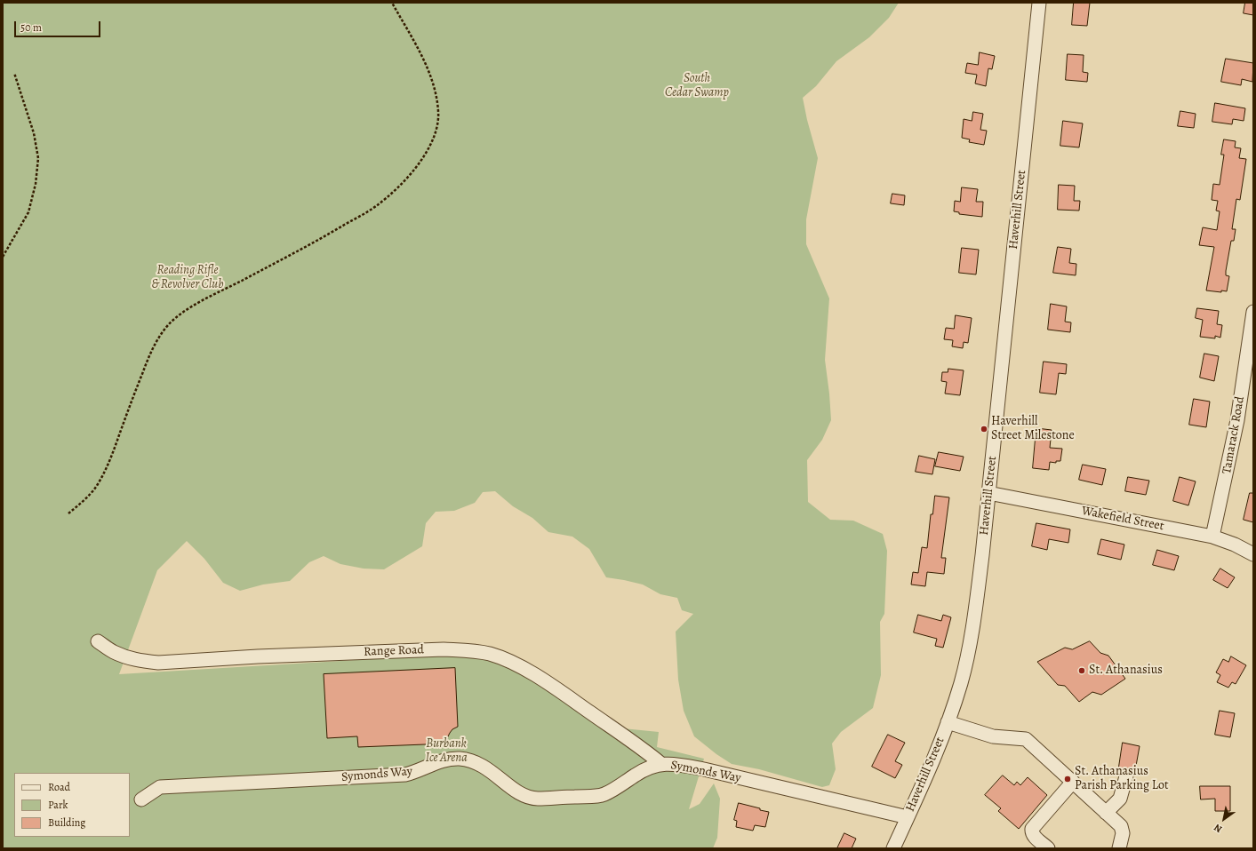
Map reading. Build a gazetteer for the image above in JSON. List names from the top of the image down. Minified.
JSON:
{"streets":{"street":["Haverhill Street","Tamarack Road","Wakefield Street","Range Road","Symonds Way"]},"crossings":[["Haverhill Street","Wakefield Street"],["Haverhill Street","Symonds Way"],["Tamarack Road","Wakefield Street"],["Range Road","Symonds Way"]],"parks":["South Cedar Swamp","Reading Rifle & Revolver Club","Burbank Ice Arena"],"places":["Haverhill Street Milestone","St. Athanasius","St. Athanasius Parish Parking Lot"],"legend":["Road","Park","Building"],"scale_bar":"50 m","north":"bottom left"}
